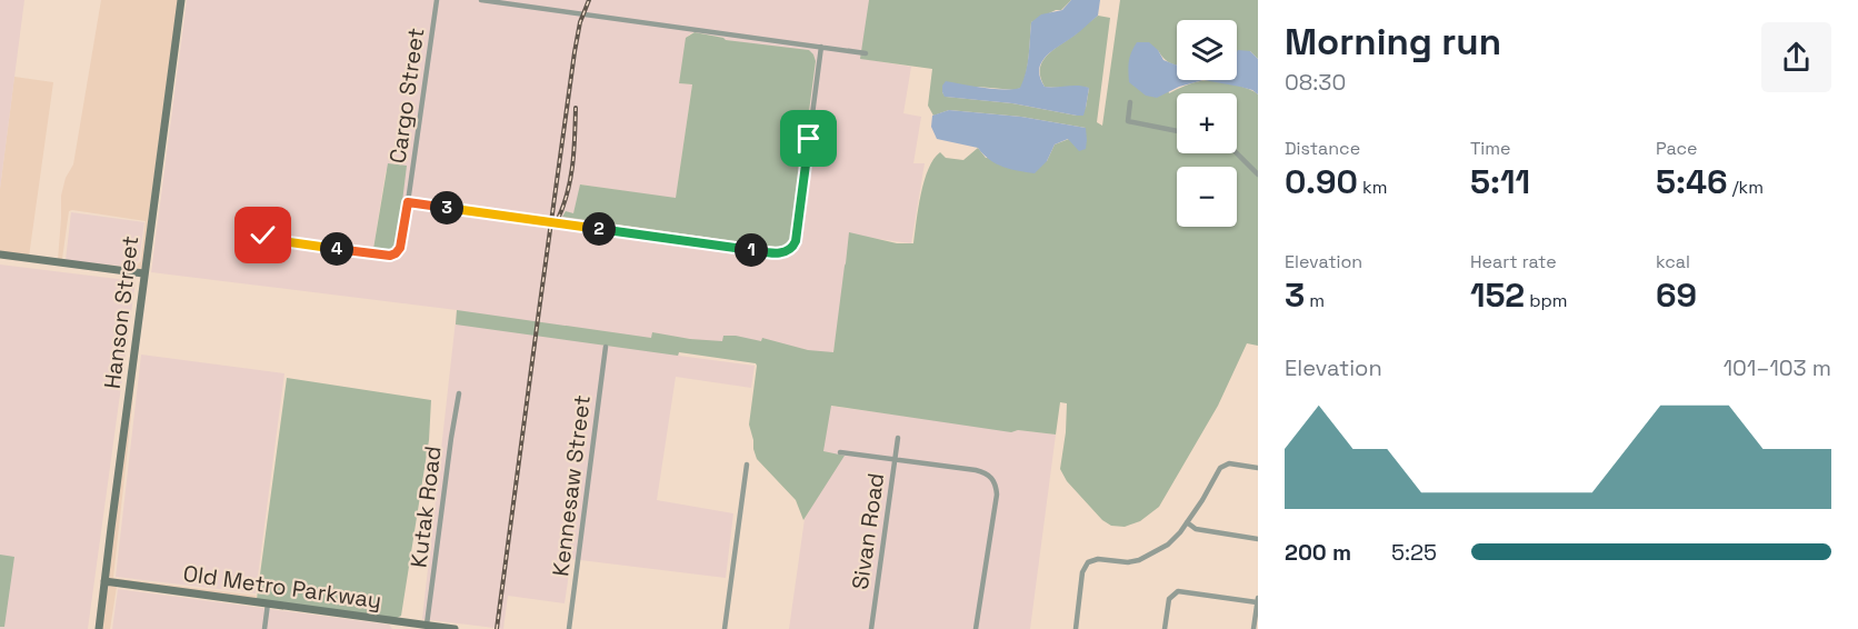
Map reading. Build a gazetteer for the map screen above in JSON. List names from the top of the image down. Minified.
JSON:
{"streets":{"street":["Cargo Street","Hanson Street","Kennesaw Street","Kutak Road","Sivan Road","Old Metro Parkway"]},"crossings":[["Hanson Street","Old Metro Parkway"],["Kutak Road","Old Metro Parkway"]],"page":{"heading":["Morning run","08:30"],"map_buttons":["+","−"],"stats":[["Distance","0.90 km"],["Time","5:11"],["Pace","5:46 /km"],["Elevation","3 m"],["Heart rate","152 bpm"],["kcal","69"]],"pins":["3","2","4","1"],"chart":["Elevation","101–103 m"],"list":[{"name":"200 m","note":"5:25"}]}}
